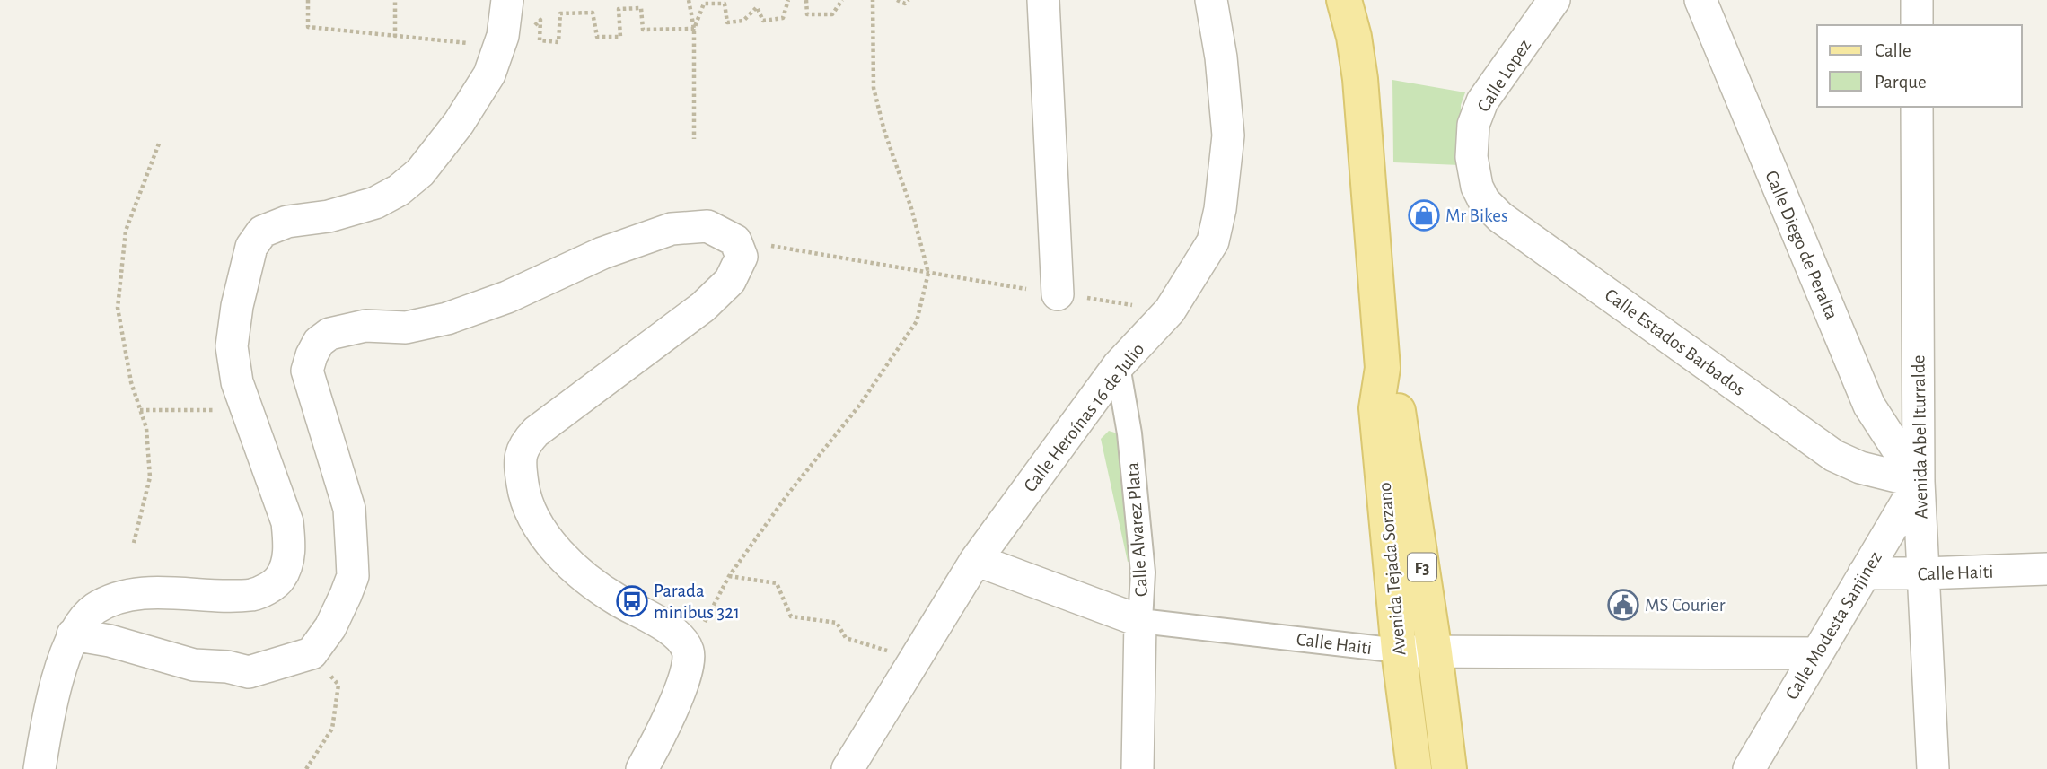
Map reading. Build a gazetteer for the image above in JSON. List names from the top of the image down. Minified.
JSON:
{"streets":{"main road":["F3","Avenida Tejada Sorzano"],"street":["Calle Lopez","Calle Diego de Peralta","Calle Estados Barbados","Calle Heroínas 16 de Julio","Avenida Abel Iturralde","Calle Alvarez Plata","Calle Haiti","Calle Modesta Sanjinez"]},"crossings":[["Calle Lopez","Calle Estados Barbados"],["Calle Diego de Peralta","Calle Estados Barbados"],["Calle Diego de Peralta","Avenida Abel Iturralde"],["Calle Diego de Peralta","Calle Modesta Sanjinez"],["Calle Estados Barbados","Avenida Abel Iturralde"],["Calle Estados Barbados","Calle Modesta Sanjinez"],["Calle Heroínas 16 de Julio","Calle Alvarez Plata"],["Calle Heroínas 16 de Julio","Calle Haiti"],["Avenida Abel Iturralde","Calle Haiti"],["Avenida Abel Iturralde","Calle Modesta Sanjinez"],["Calle Alvarez Plata","Calle Haiti"],["Avenida Tejada Sorzano","Calle Haiti"],["Calle Haiti","Calle Modesta Sanjinez"]],"places":{"shop":["Mr Bikes"],"bus stop":["Parada minibus 321"],"public building":["MS Courier"]},"legend":["Calle","Parque"]}
